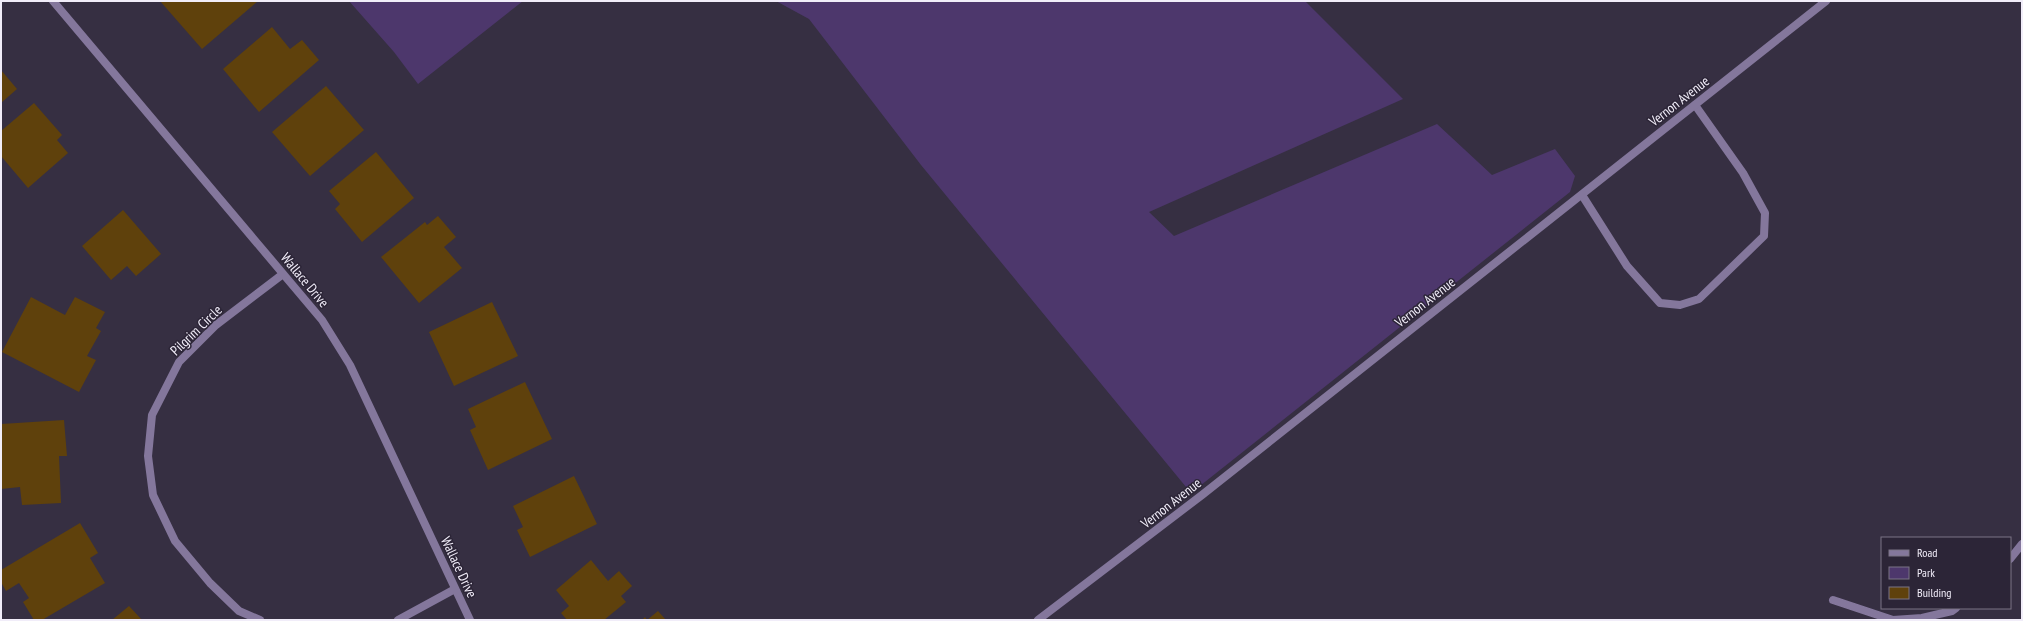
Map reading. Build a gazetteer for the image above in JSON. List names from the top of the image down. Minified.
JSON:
{"streets":{"street":["Vernon Avenue","Wallace Drive","Pilgrim Circle"]},"crossings":[["Wallace Drive","Pilgrim Circle"]],"legend":["Road","Park","Building"]}
